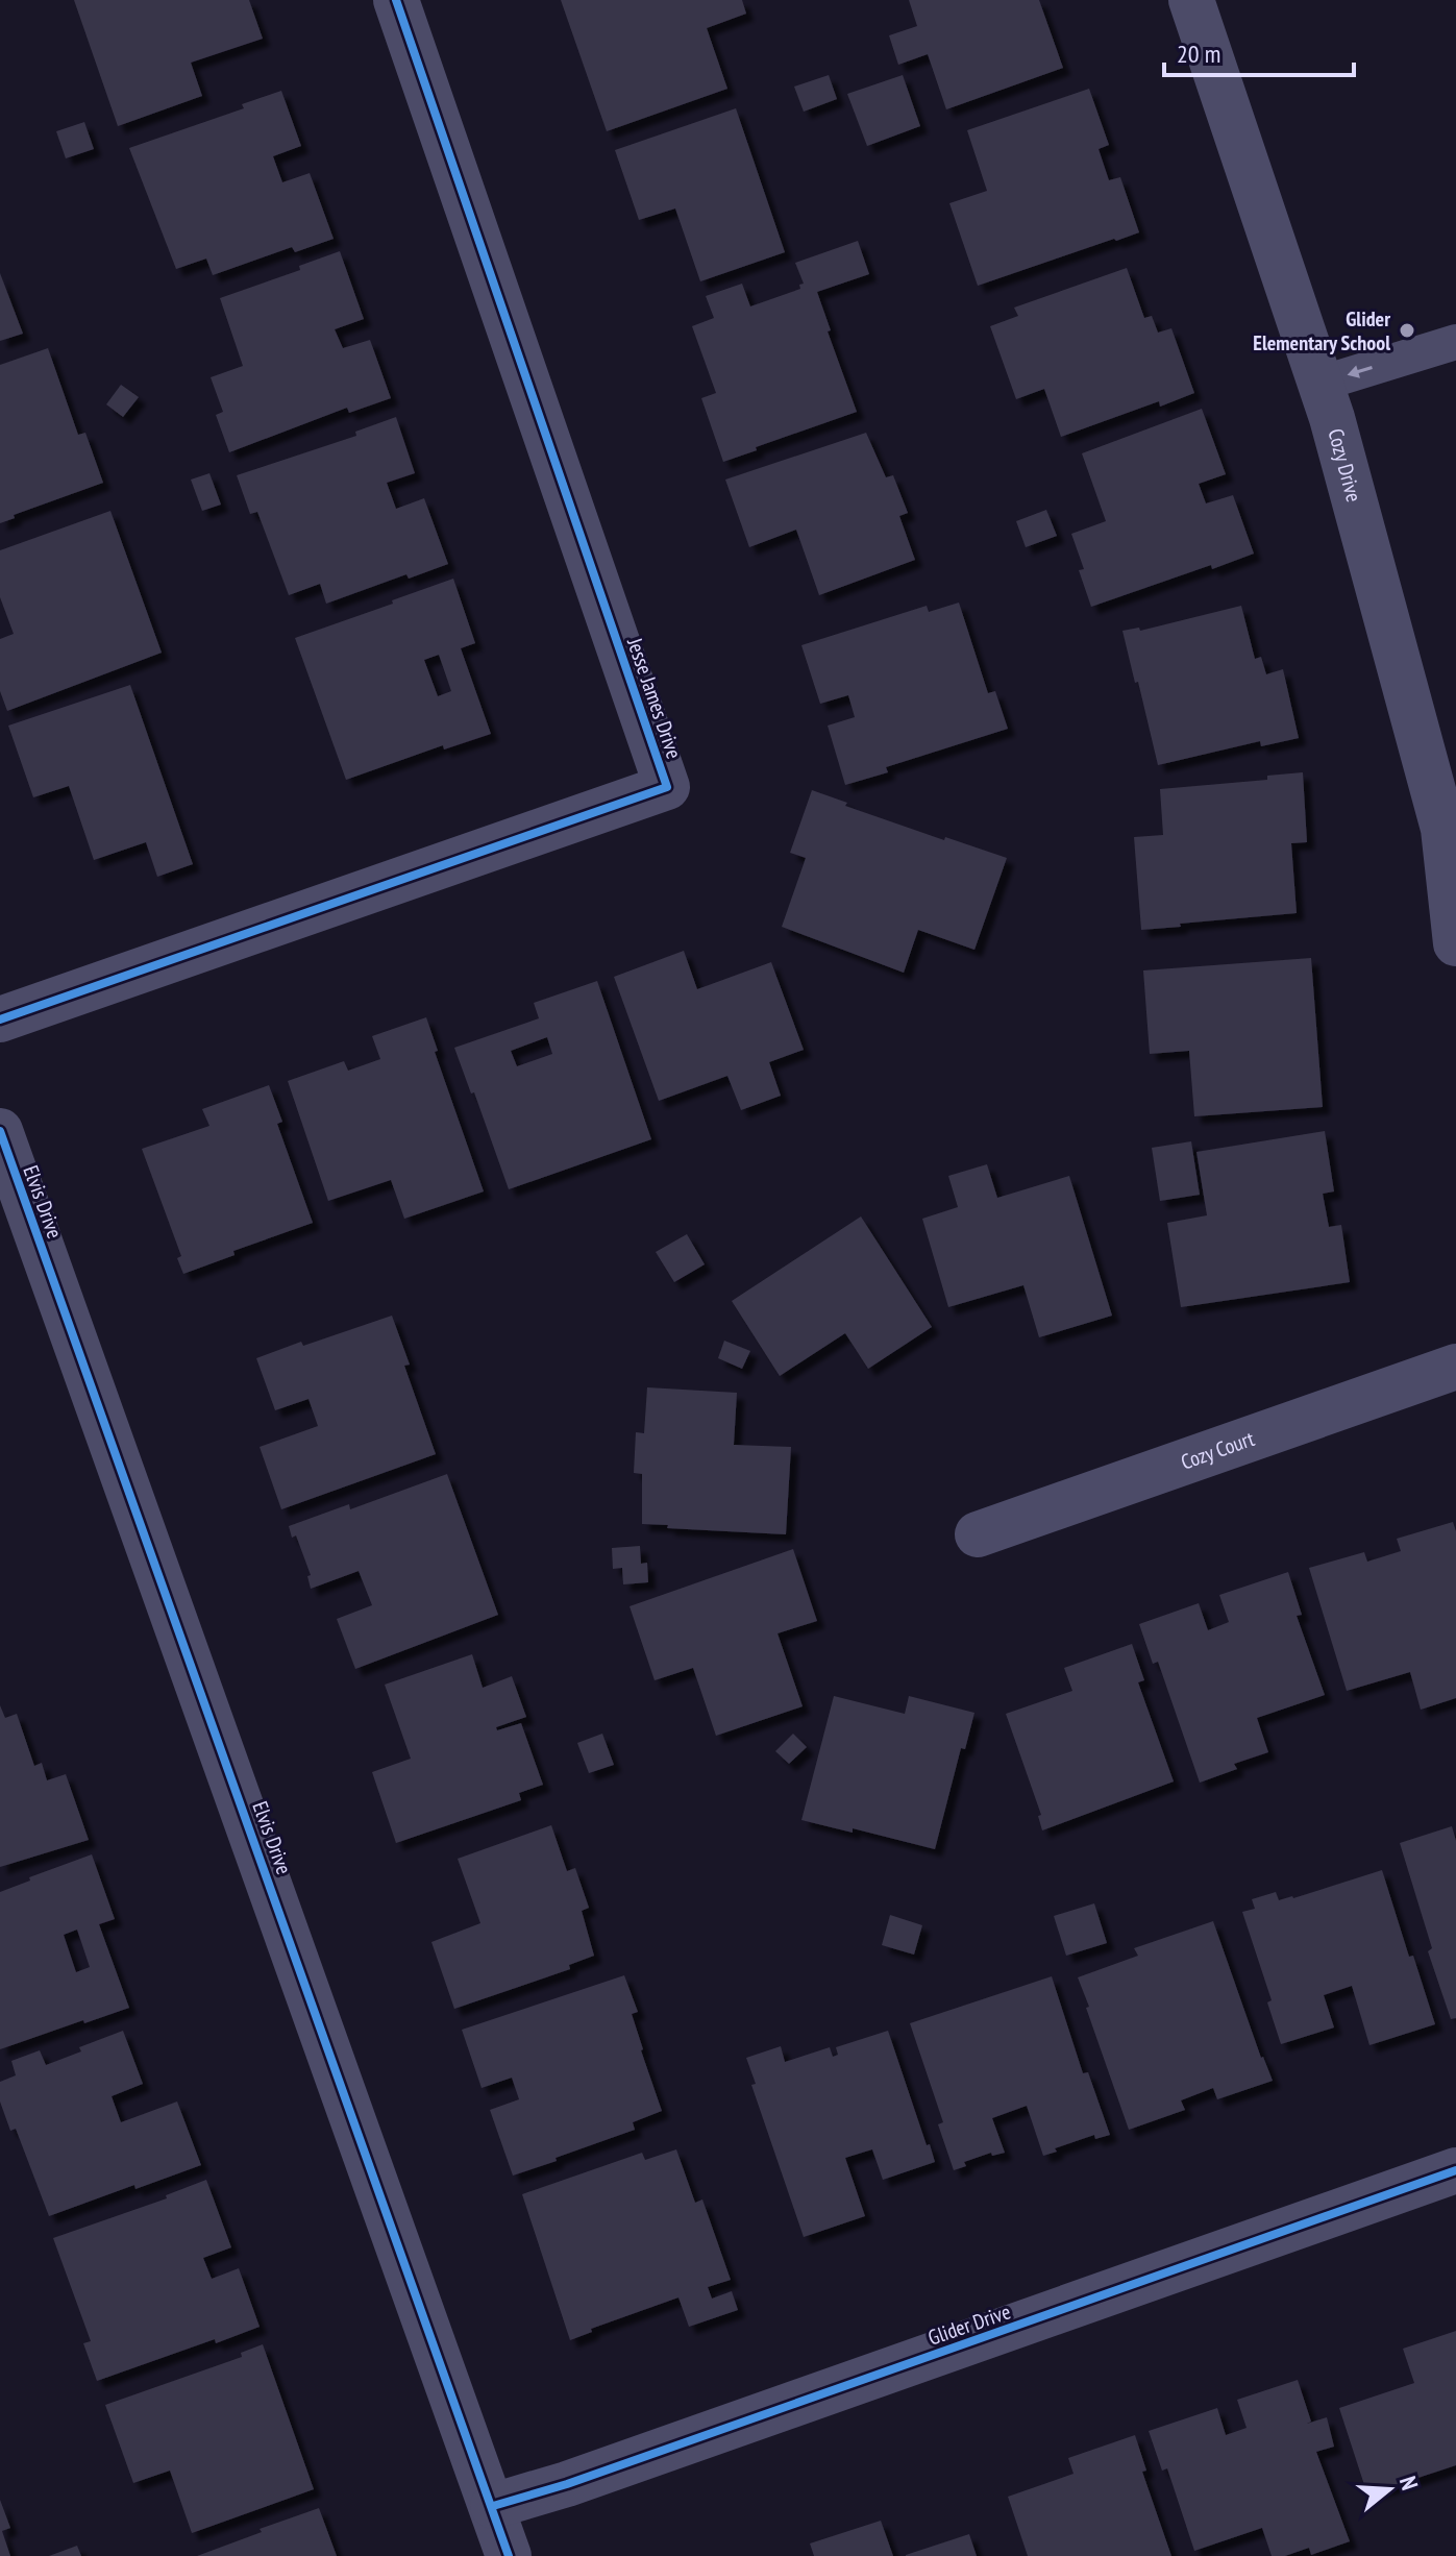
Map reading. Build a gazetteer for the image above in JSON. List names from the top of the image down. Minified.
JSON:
{"streets":{"street":["Cozy Drive","Jesse James Drive","Elvis Drive","Cozy Court","Glider Drive"]},"crossings":[["Elvis Drive","Glider Drive"]],"places":["Glider Elementary School"],"scale_bar":"20 m","north":"right"}
